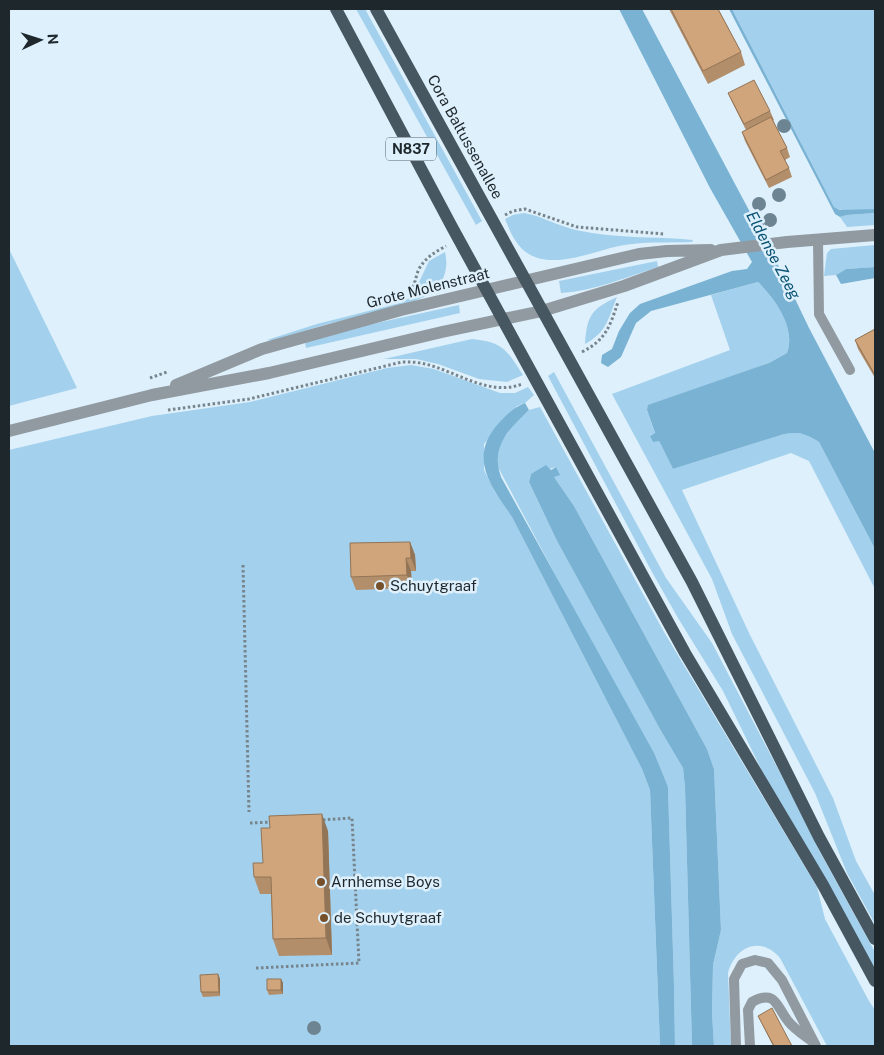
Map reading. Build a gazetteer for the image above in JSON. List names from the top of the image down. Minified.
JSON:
{"streets":{"main road":["Cora Baltussenallee","N837"],"street":["Grote Molenstraat"]},"crossings":[["Cora Baltussenallee","N837"],["Cora Baltussenallee","Grote Molenstraat"],["N837","Grote Molenstraat"]],"water":["Eldense Zeeg"],"places":["Schuytgraaf","Arnhemse Boys","de Schuytgraaf"],"north":"right"}
